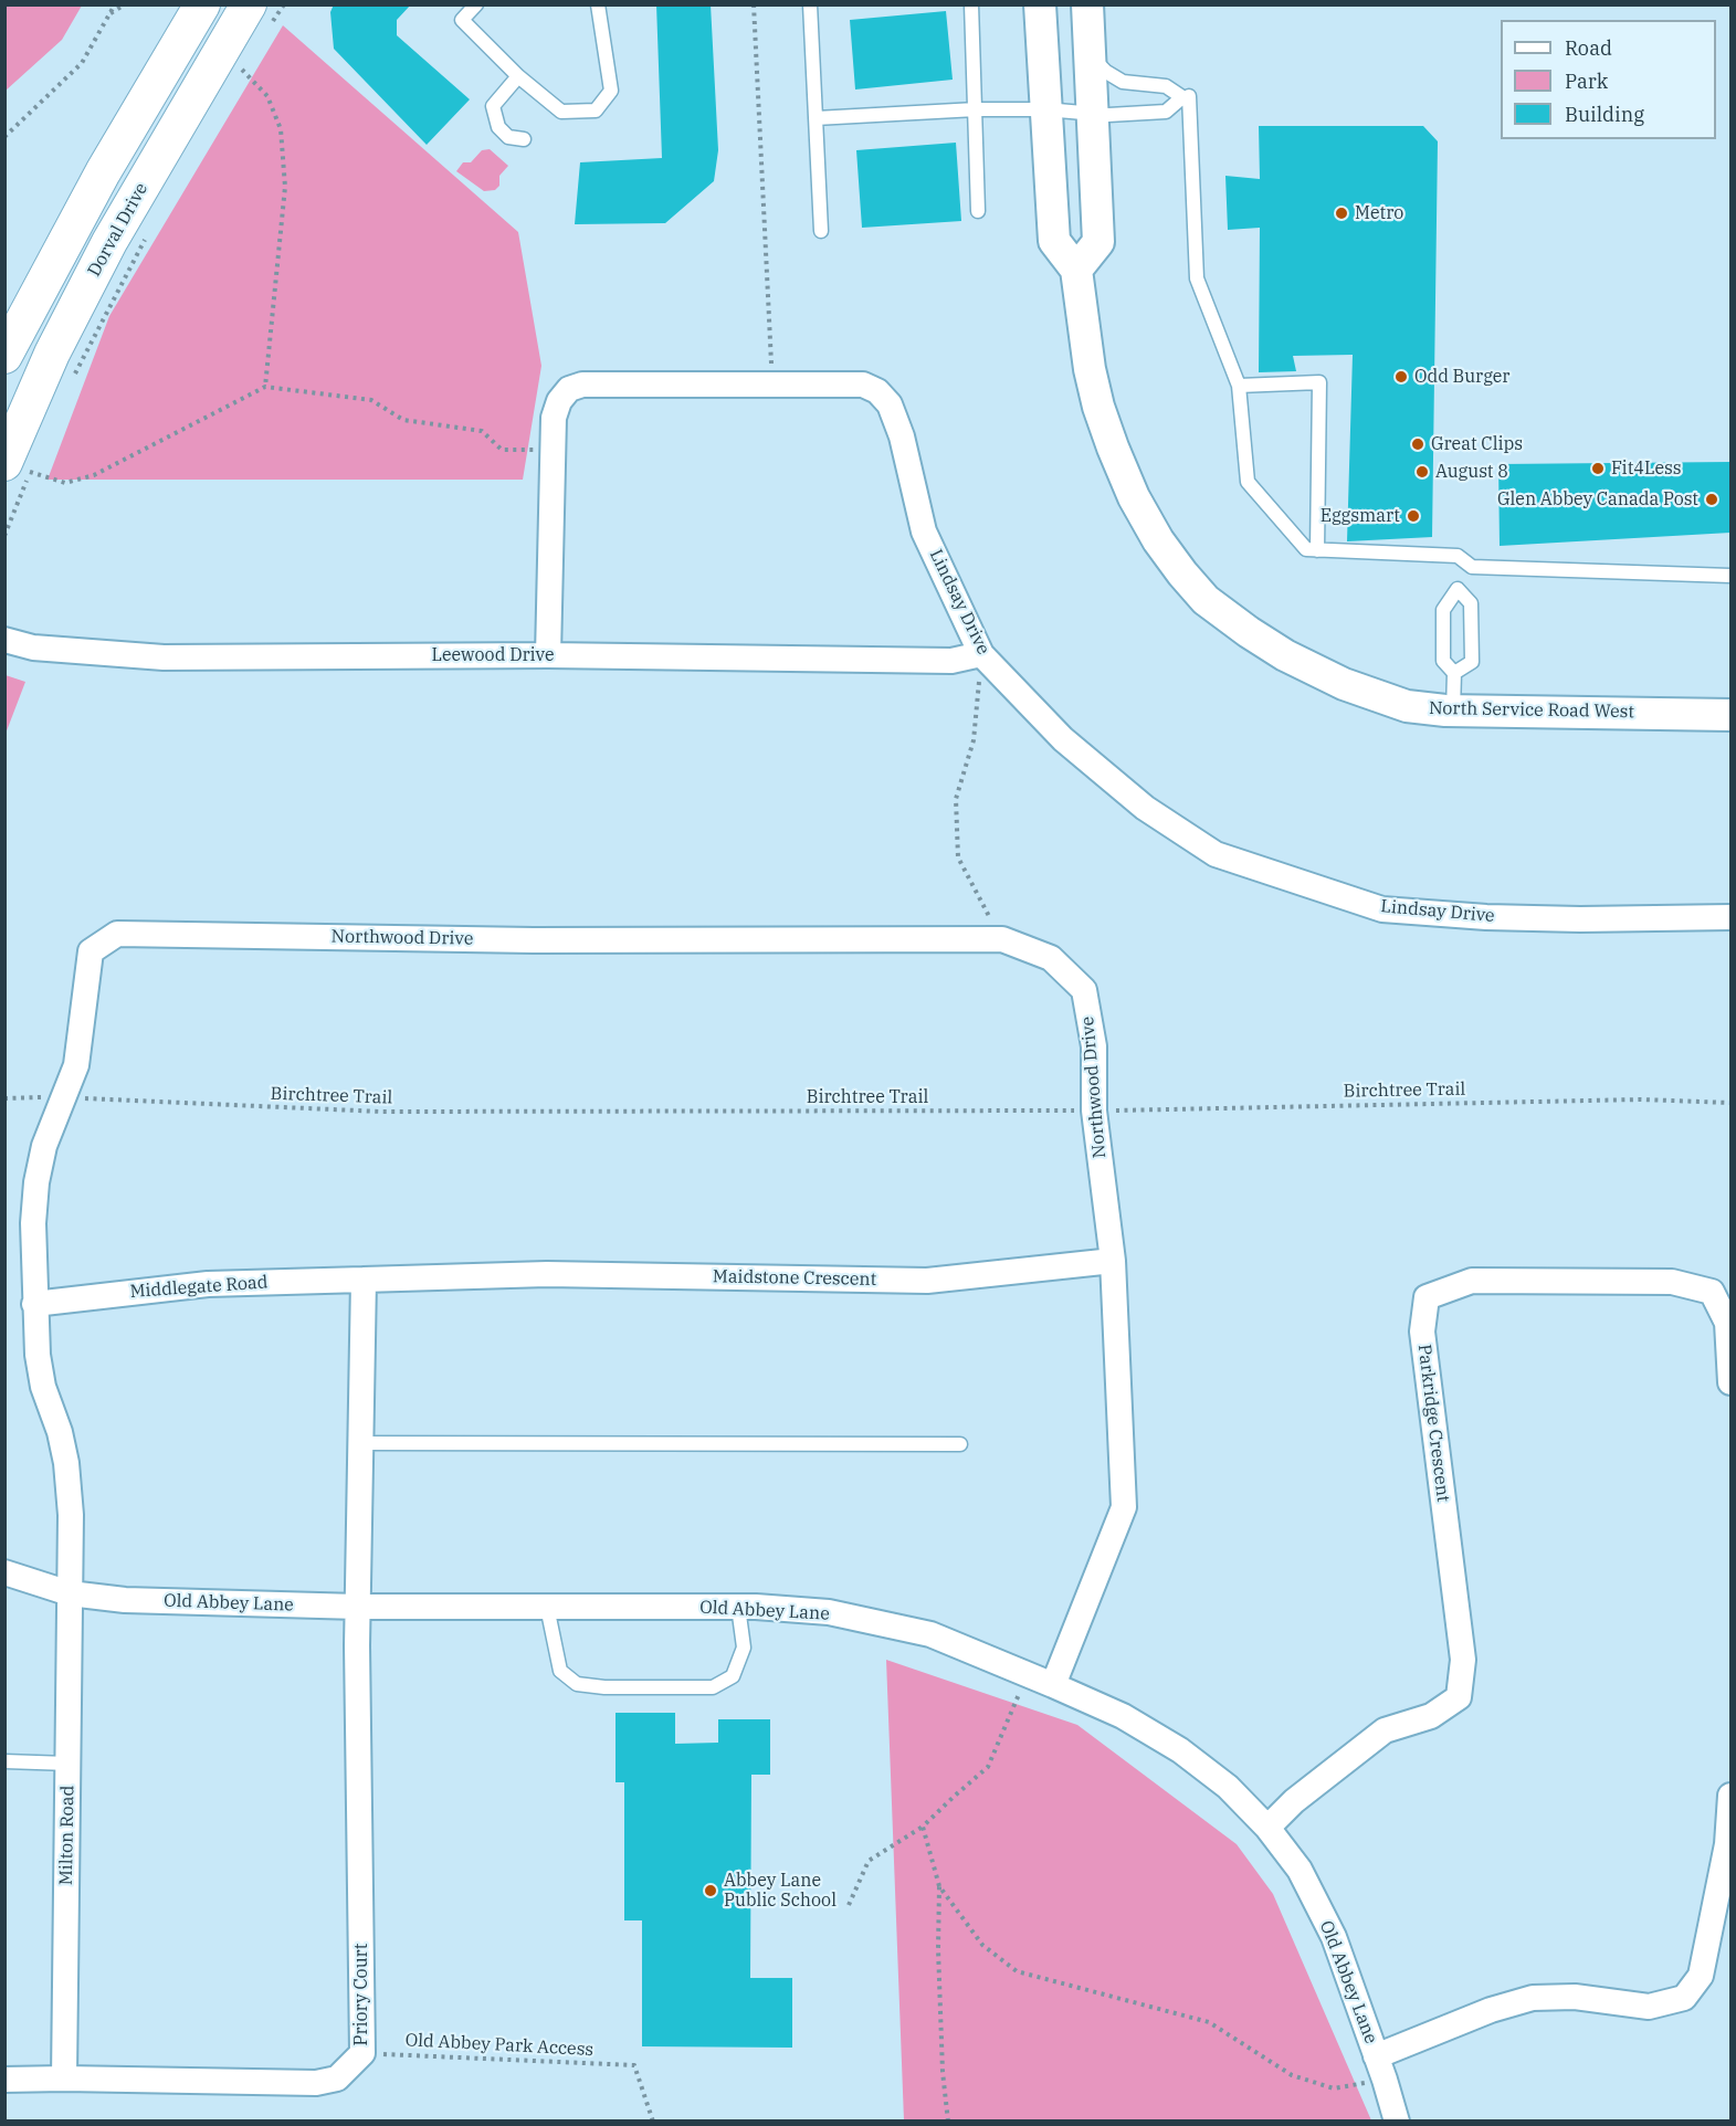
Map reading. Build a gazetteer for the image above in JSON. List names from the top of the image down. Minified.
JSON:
{"streets":{"main road":["Dorval Drive"],"street":["Lindsay Drive","Leewood Drive","North Service Road West","Northwood Drive","Maidstone Crescent","Middlegate Road","Parkridge Crescent","Old Abbey Lane","Milton Road","Priory Court"],"path":["Birchtree Trail","Old Abbey Park Access"]},"crossings":[["Lindsay Drive","Leewood Drive"],["Northwood Drive","Birchtree Trail"],["Northwood Drive","Maidstone Crescent"],["Northwood Drive","Middlegate Road"],["Northwood Drive","Old Abbey Lane"],["Northwood Drive","Milton Road"],["Maidstone Crescent","Middlegate Road"],["Parkridge Crescent","Old Abbey Lane"],["Old Abbey Lane","Milton Road"],["Old Abbey Lane","Priory Court"],["Milton Road","Priory Court"],["Priory Court","Old Abbey Park Access"]],"places":["Metro","Odd Burger","Great Clips","Fit4Less","August 8","Glen Abbey Canada Post","Eggsmart","Abbey Lane Public School"],"legend":["Road","Park","Building"]}
